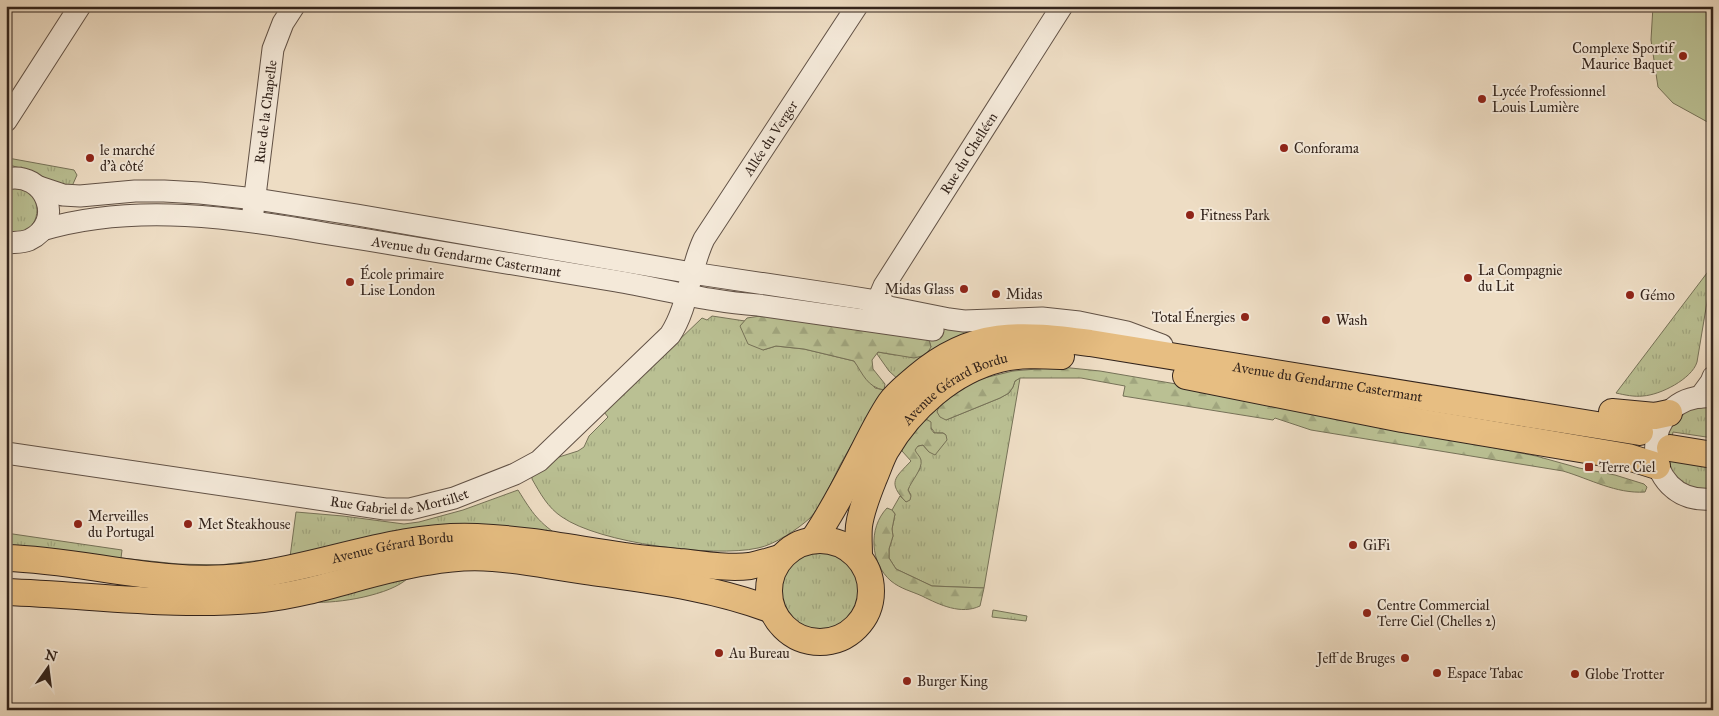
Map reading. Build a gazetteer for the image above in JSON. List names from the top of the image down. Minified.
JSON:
{"streets":{"main road":["Avenue du Gendarme Castermant","Avenue Gérard Bordu"],"street":["Rue de la Chapelle","Allée du Verger","Rue du Chelléen","Rue Gabriel de Mortillet"]},"crossings":[["Rue de la Chapelle","Avenue du Gendarme Castermant"],["Allée du Verger","Avenue du Gendarme Castermant"],["Allée du Verger","Rue Gabriel de Mortillet"],["Rue du Chelléen","Avenue du Gendarme Castermant"],["Avenue du Gendarme Castermant","Avenue Gérard Bordu"],["Avenue du Gendarme Castermant","Rue Gabriel de Mortillet"]],"places":{"other":["Complexe Sportif Maurice Baquet","Lycée Professionnel Louis Lumière","Conforama","le marché d'à côté","Fitness Park","La Compagnie du Lit","École primaire Lise London","Midas Glass","Midas","Gémo","Total Énergies","Wash","Merveilles du Portugal","Met Steakhouse","GiFi","Centre Commercial Terre Ciel (Chelles 2)","Au Bureau","Jeff de Bruges","Espace Tabac","Globe Trotter","Burger King"],"transit":["Terre Ciel"]},"north":"top"}
